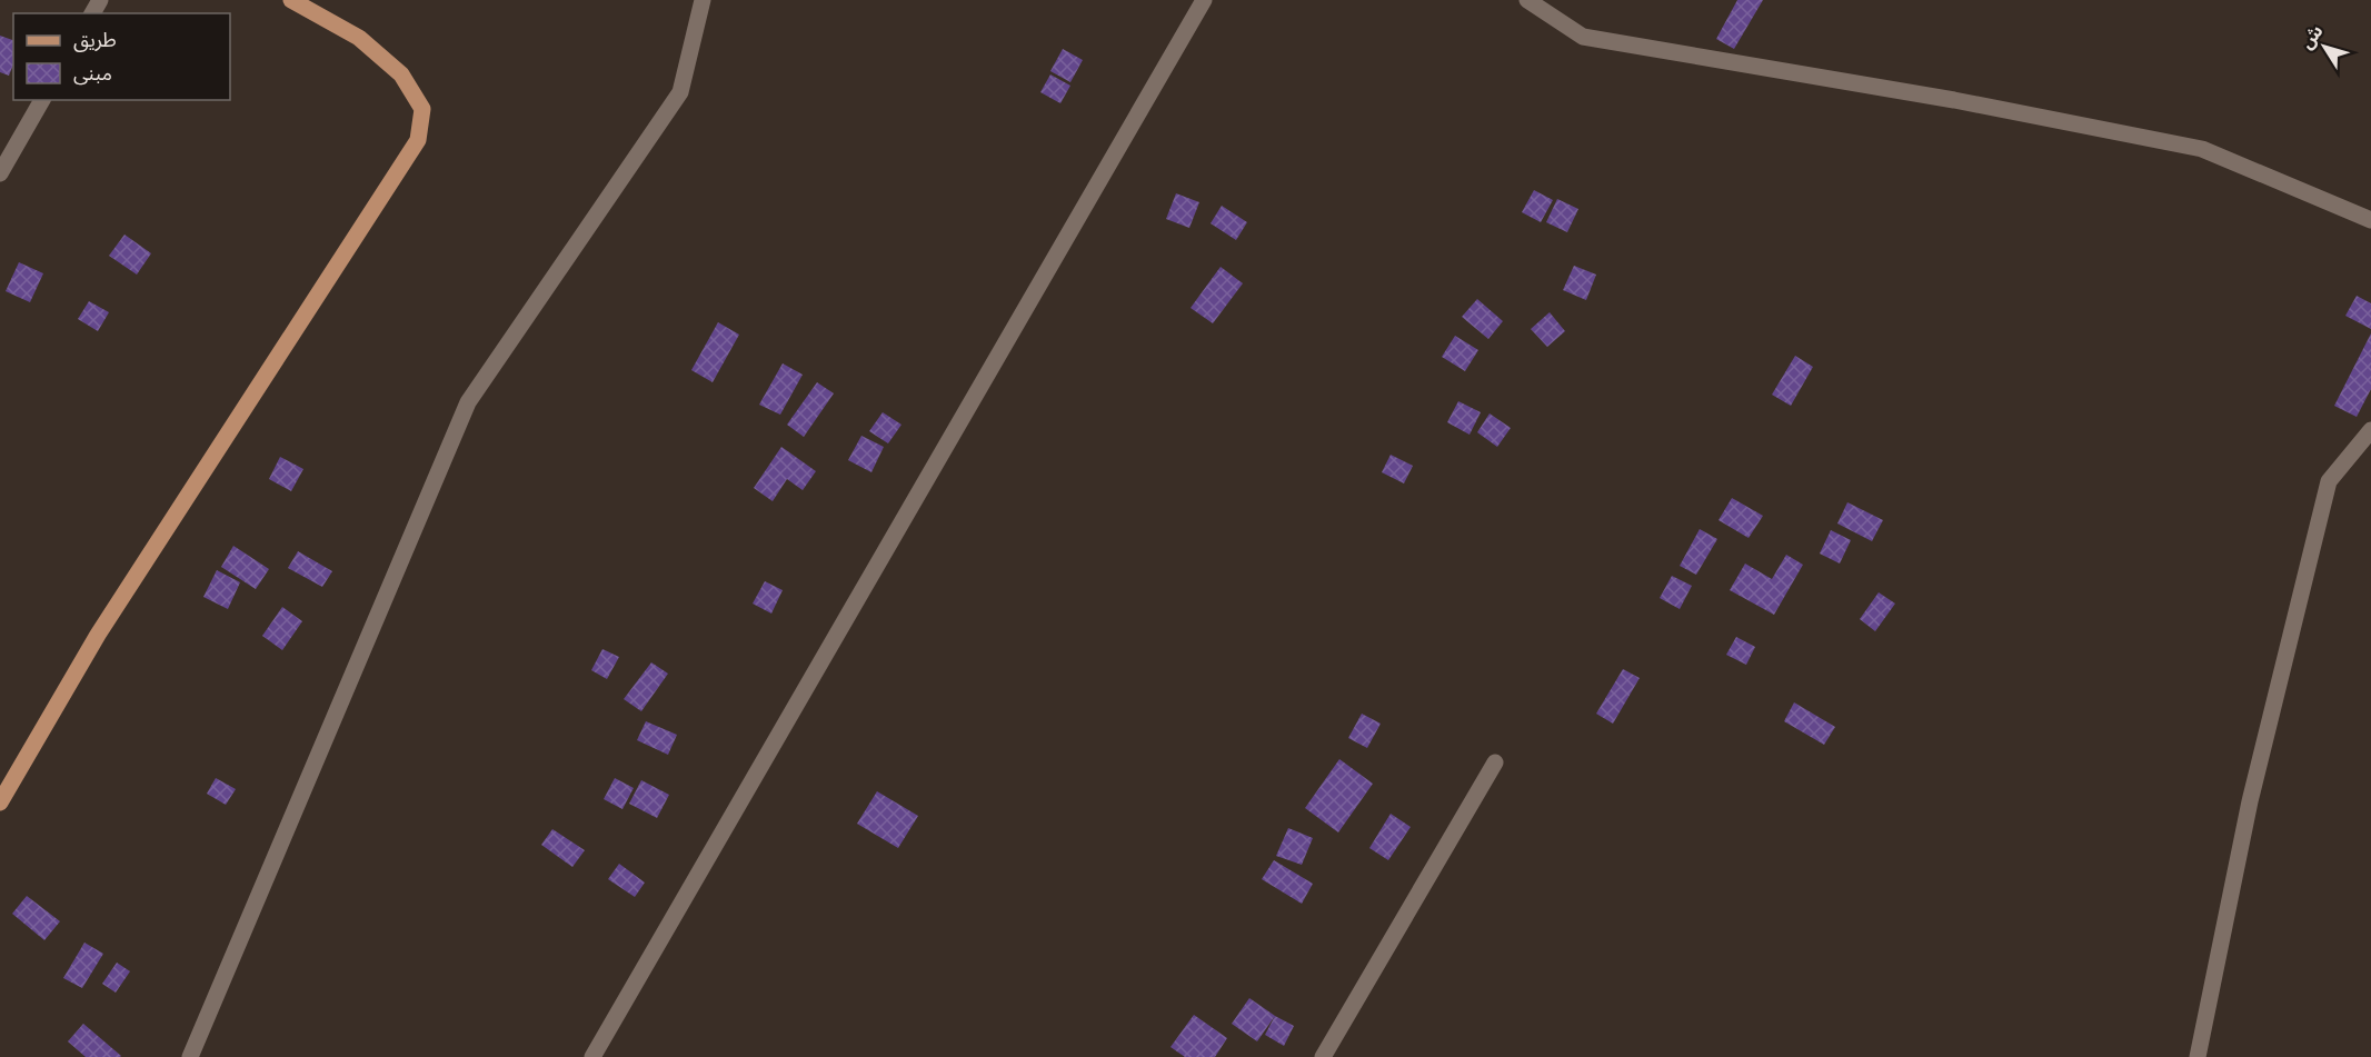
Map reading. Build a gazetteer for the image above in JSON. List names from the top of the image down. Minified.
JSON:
{"legend":["طريق","مبنى"],"north":"top left"}
